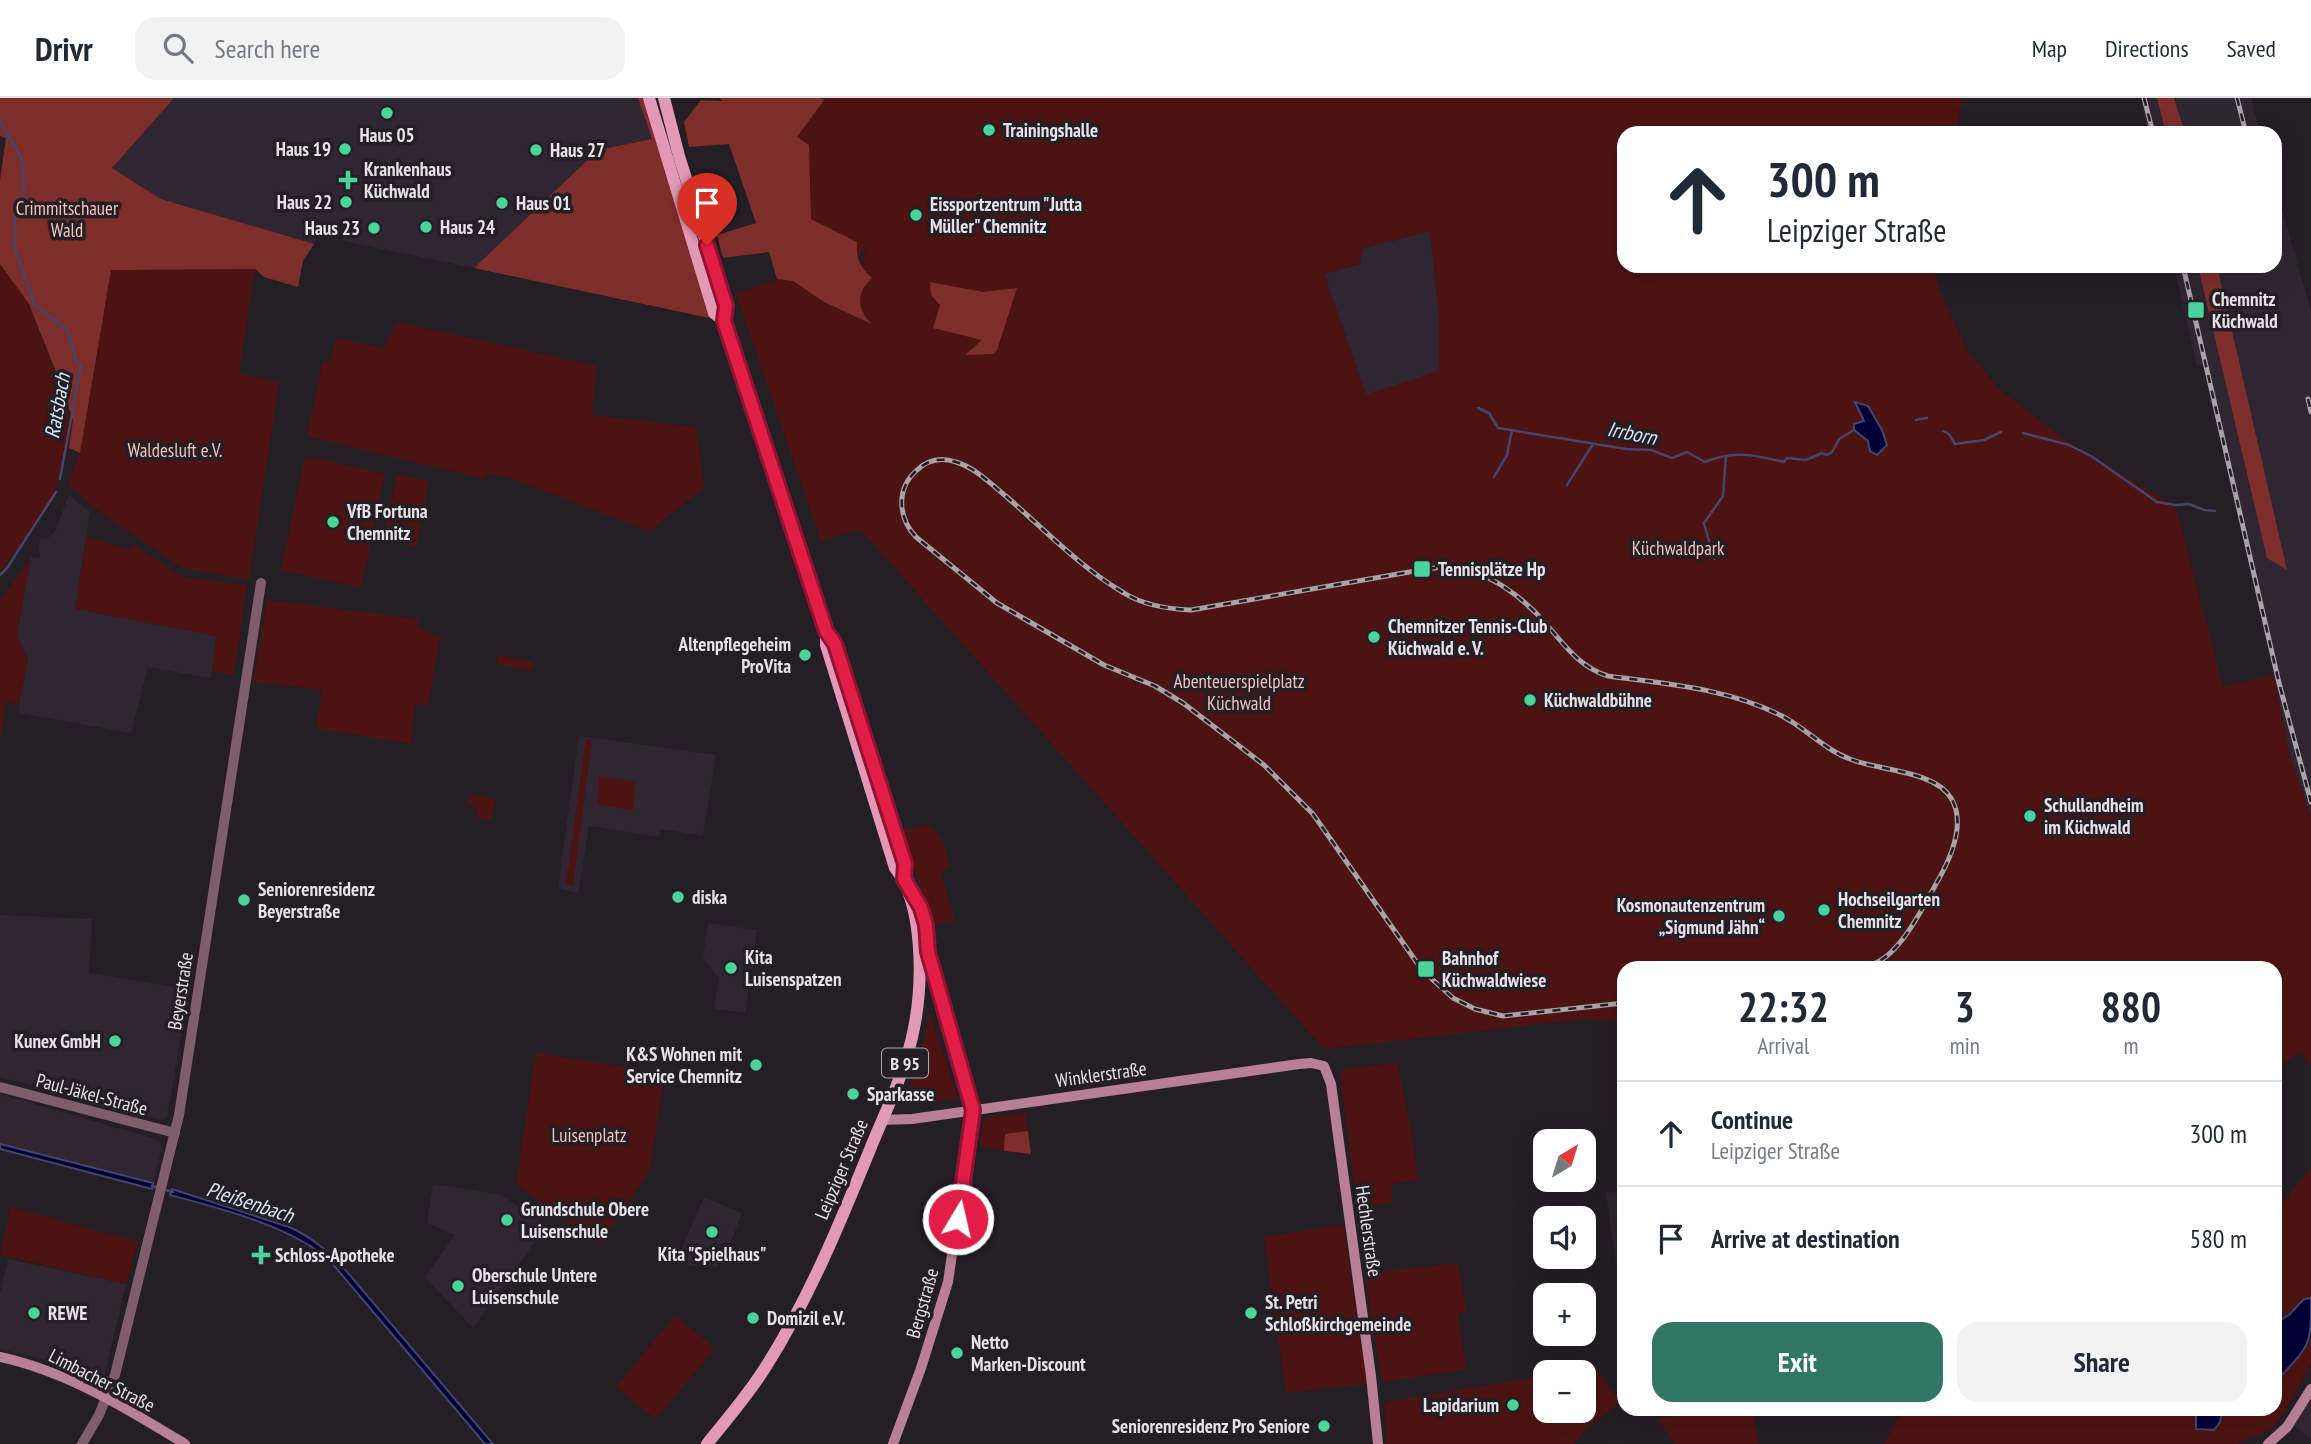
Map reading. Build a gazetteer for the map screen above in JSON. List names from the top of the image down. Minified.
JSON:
{"streets":{"main road":["B 95","Winklerstraße","Leipziger Straße","Hechlerstraße","Bergstraße","Limbacher Straße"],"street":["Beyerstraße","Paul-Jäkel-Straße"]},"crossings":[["Beyerstraße","Paul-Jäkel-Straße"],["Beyerstraße","Limbacher Straße"],["Winklerstraße","Leipziger Straße"],["Winklerstraße","Hechlerstraße"],["Winklerstraße","Bergstraße"],["Leipziger Straße","Bergstraße"]],"water":["Ratsbach","Irrborn","Pleißenbach"],"parks":["Crimmitschauer Wald","Waldesluft e.V.","Küchwaldpark","Abenteuerspielplatz Küchwald","Luisenplatz"],"places":{"other":["Haus 05","Trainingshalle","Haus 19","Haus 27","Haus 22","Haus 01","Eissportzentrum \"Jutta Müller\" Chemnitz","Haus 24","Haus 23","VfB Fortuna Chemnitz","Chemnitzer Tennis-Club Küchwald e. V.","Altenpflegeheim ProVita","Küchwaldbühne","Schullandheim im Küchwald","diska","Seniorenresidenz Beyerstraße","Hochseilgarten Chemnitz","Kosmonautenzentrum „Sigmund Jähn“","Kita Luisenspatzen","Kunex GmbH","K&S Wohnen mit Service Chemnitz","Sparkasse","Grundschule Obere Luisenschule","Kita \"Spielhaus\"","Oberschule Untere Luisenschule","REWE","St. Petri Schloßkirchgemeinde","Domizil e.V.","Netto Marken-Discount","Lapidarium","Seniorenresidenz Pro Seniore"],"health":["Krankenhaus Küchwald","Schloss-Apotheke"],"transit":["Chemnitz Küchwald","Tennisplätze Hp","Bahnhof Küchwaldwiese"]},"north":"top right","page":{"header":"Drivr","search":"Search here","nav":["Map","Directions","Saved"],"turn":["300 m","Leipziger Straße"],"eta":["22:32","Arrival","3","min","880","m"],"list":[{"name":"Continue","note":"Leipziger Straße","value":"300 m"},{"name":"Arrive at destination","value":"580 m"}],"map_buttons":["+","−"],"buttons":["Exit","Share"]}}
